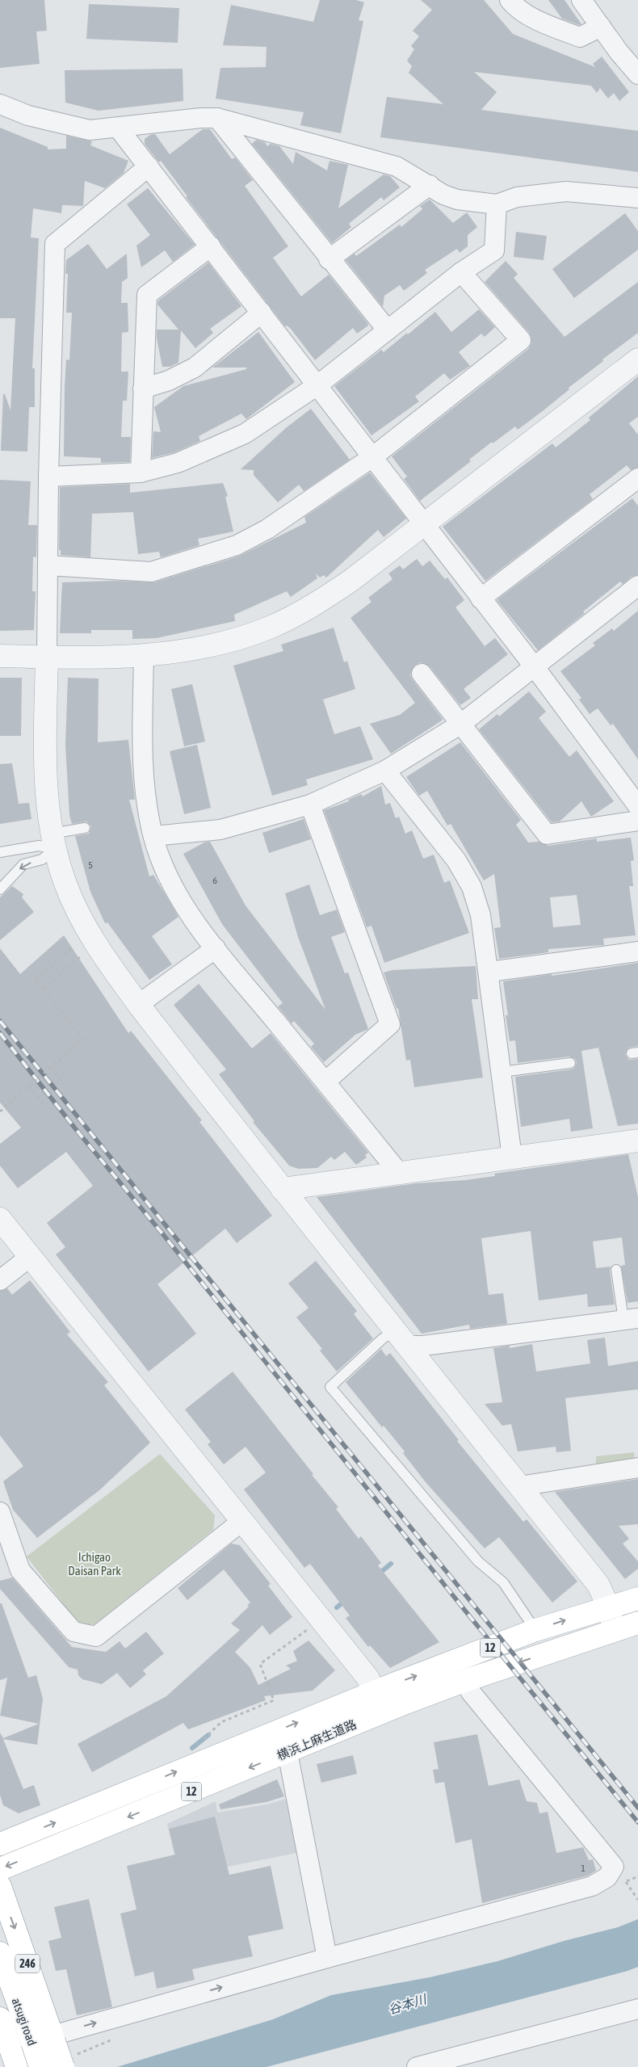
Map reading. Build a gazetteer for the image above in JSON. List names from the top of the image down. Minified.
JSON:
{"streets":{"main road":["12","横浜上麻生道路","246","atsugi road"]},"water":["谷本川"],"parks":["Ichigao Daisan Park"],"house_numbers":["5","6","1"]}
